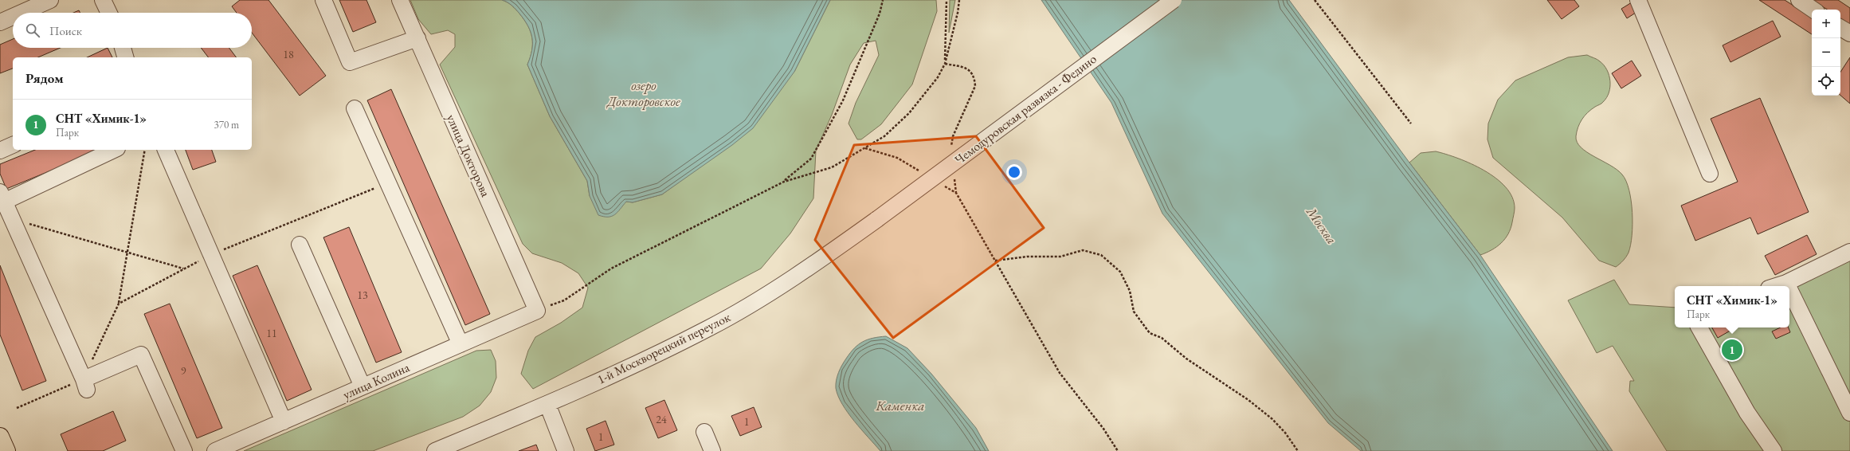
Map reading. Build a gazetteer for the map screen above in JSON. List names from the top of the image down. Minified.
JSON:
{"streets":{"street":["Чемодуровская развязка - Федино","улица Докторова","1-й Москворецкий переулок","улица Колина"]},"crossings":[["Чемодуровская развязка - Федино","1-й Москворецкий переулок"],["улица Докторова","улица Колина"]],"water":["озеро Докторовское","Москва","Каменка"],"house_numbers":["18","13","11","9","24","1","1"],"page":{"map_buttons":["+","−"],"search":"Поиск","heading":"Рядом","list":[{"mark":"1","name":"СНТ «Химик-1»","note":"Парк","value":"370 m"}],"popup":["СНТ «Химик-1»","Парк"],"pins":"1"}}
